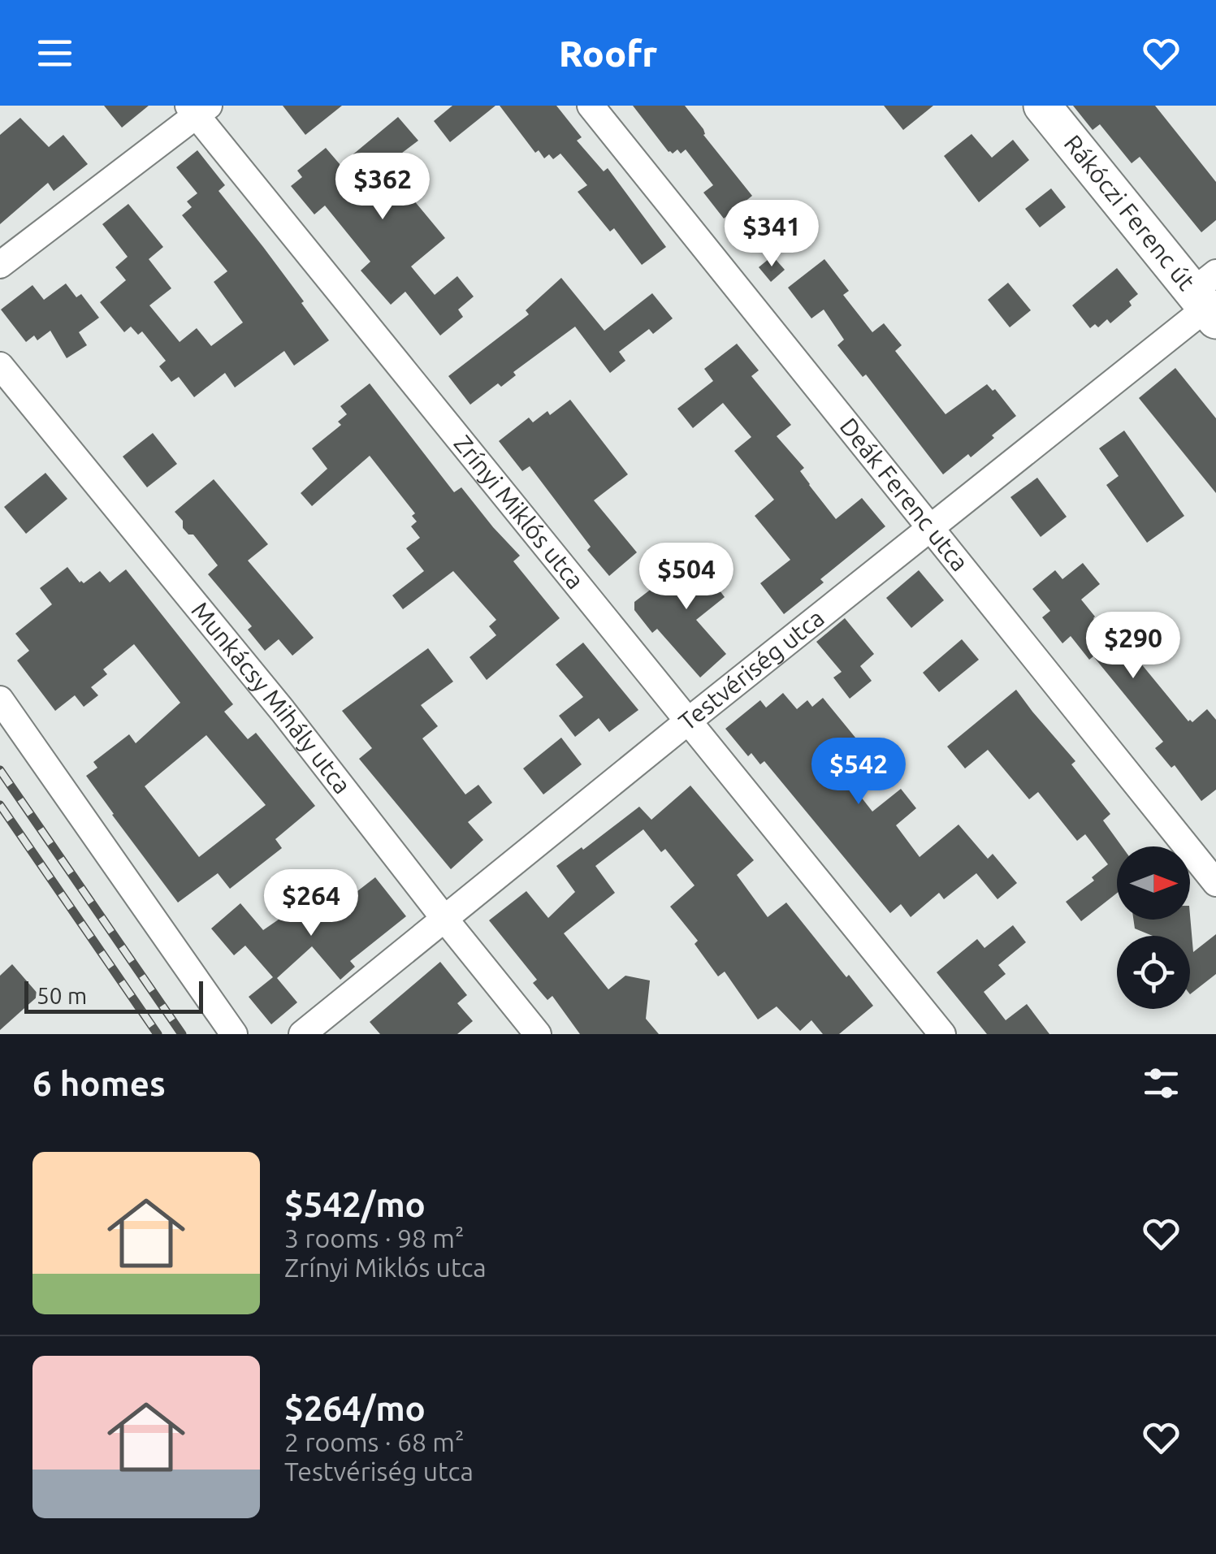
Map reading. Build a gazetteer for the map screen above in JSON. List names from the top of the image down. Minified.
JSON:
{"streets":{"street":["Rákóczi Ferenc út","Deák Ferenc utca","Zrínyi Miklós utca","Testvériség utca","Munkácsy Mihály utca"]},"crossings":[["Rákóczi Ferenc út","Testvériség utca"],["Deák Ferenc utca","Testvériség utca"],["Zrínyi Miklós utca","Testvériség utca"],["Testvériség utca","Munkácsy Mihály utca"]],"scale_bar":"50 m","north":"right","page":{"header":"Roofr","price":["$362","$341","$504","$290","$542","$264"],"scale":"50 m","heading":"6 homes","list":[{"name":"$542/mo","note":"3 rooms · 98 m² · Zrínyi Miklós utca"},{"name":"$264/mo","note":"2 rooms · 68 m² · Testvériség utca"}]}}
